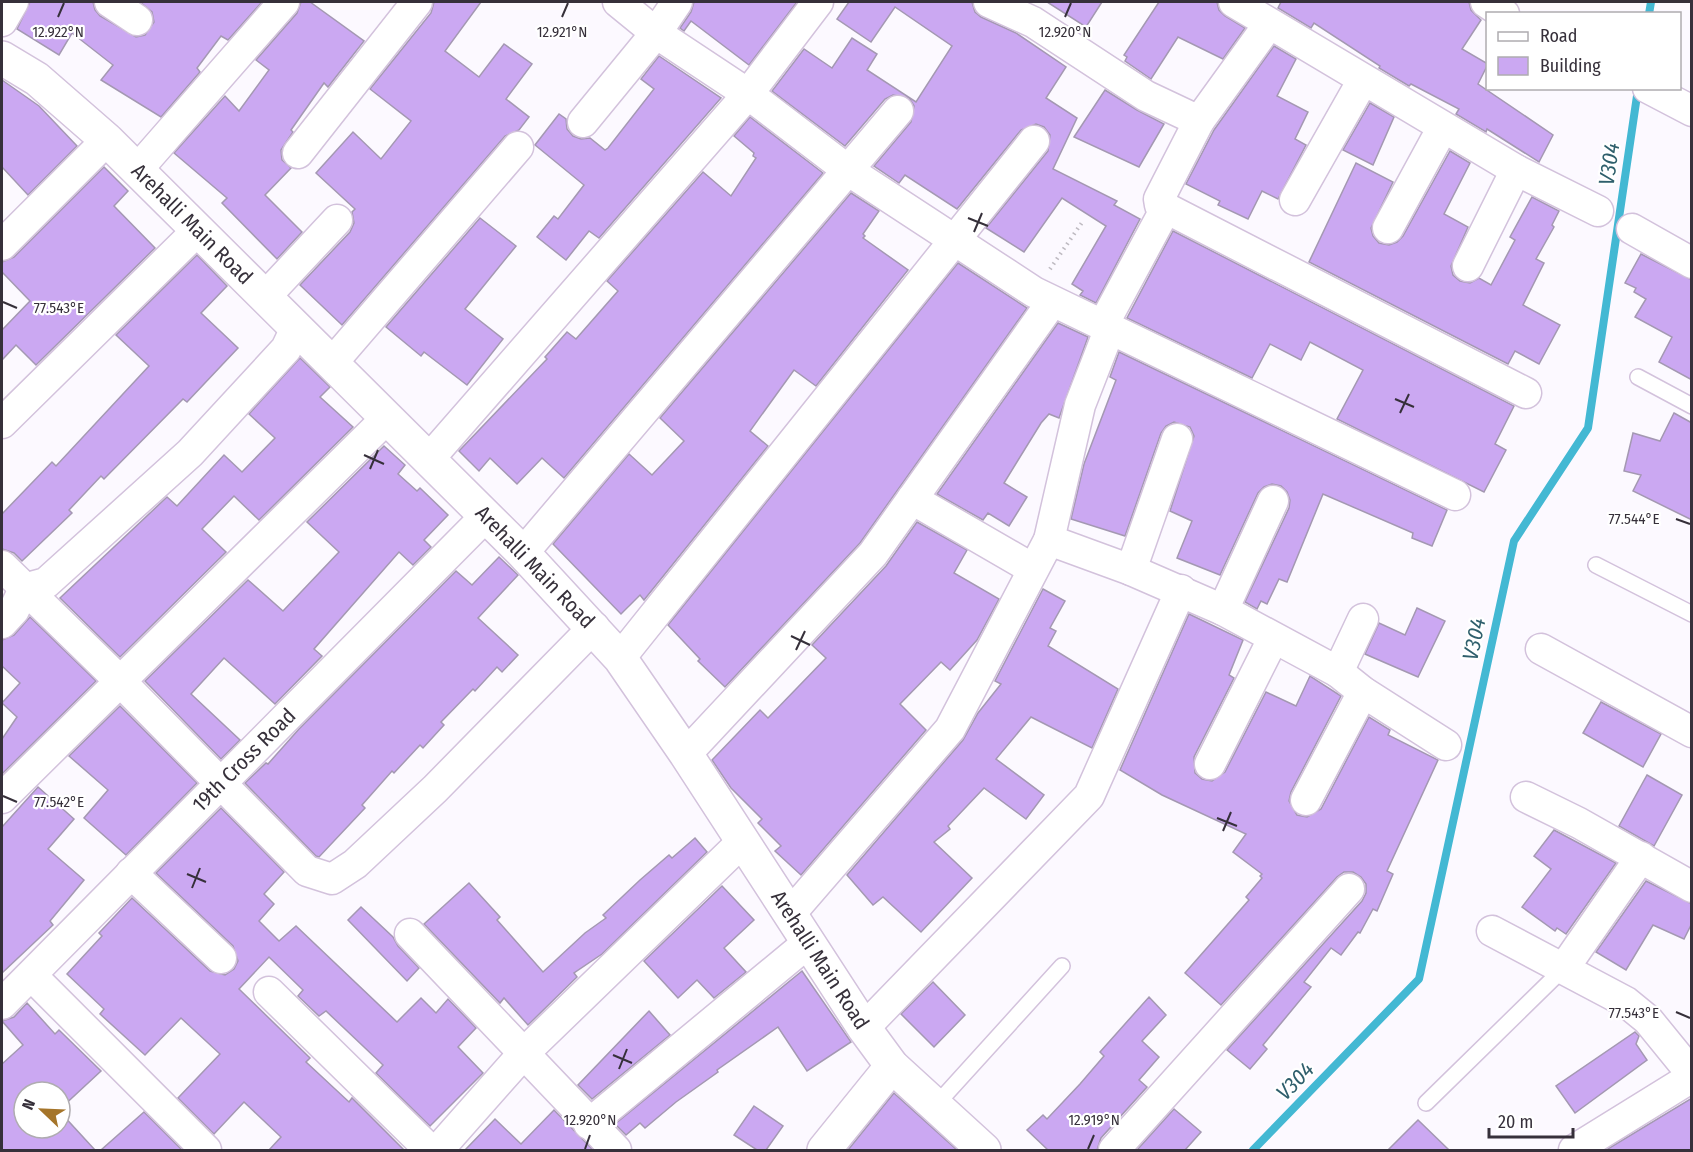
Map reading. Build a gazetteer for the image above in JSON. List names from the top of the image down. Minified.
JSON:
{"streets":{"street":["Arehalli Main Road","19th Cross Road"]},"crossings":[["Arehalli Main Road","19th Cross Road"]],"water":["V304"],"legend":["Road","Building"],"scale_bar":"20 m","north":"top left","coordinates":["12.922°N","12.921°N","12.920°N","77.543°E","77.544°E","77.542°E","12.919°N"]}
